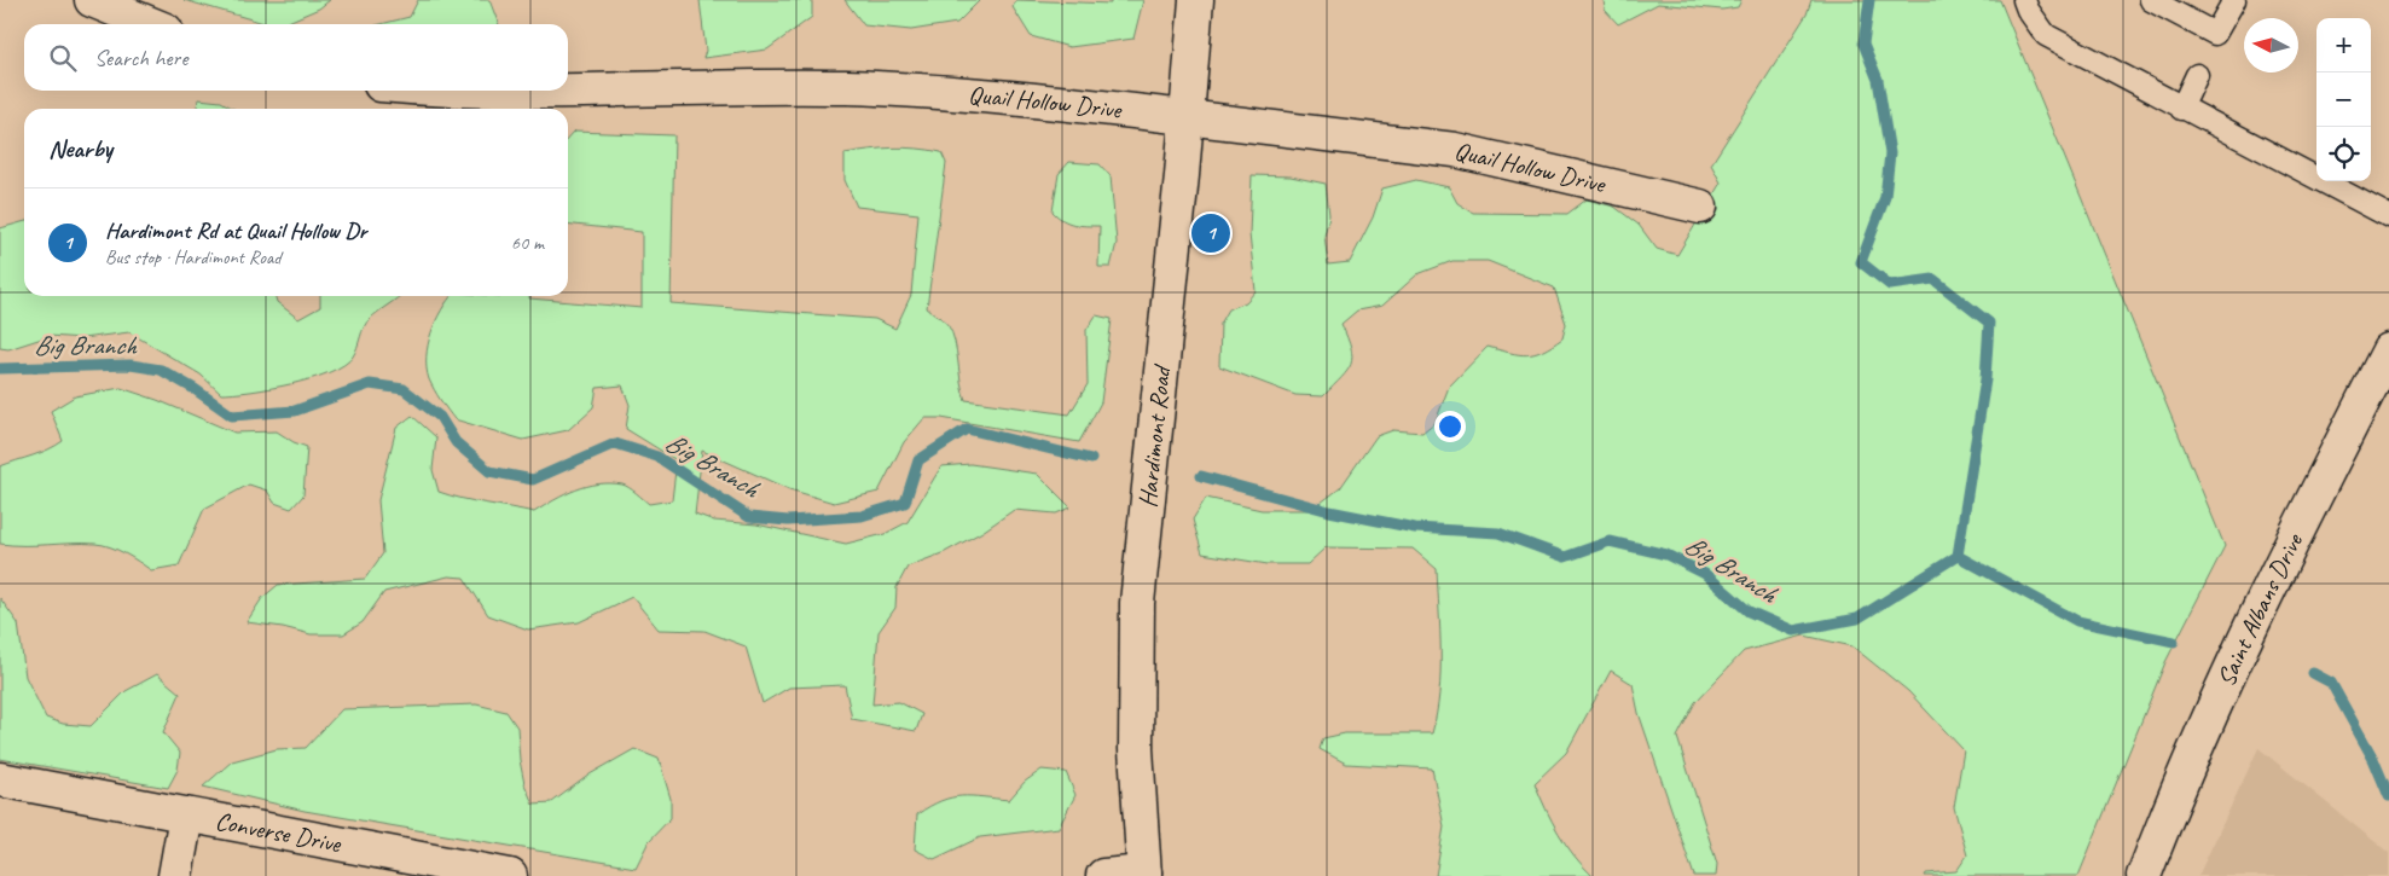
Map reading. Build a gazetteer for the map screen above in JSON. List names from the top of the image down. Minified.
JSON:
{"streets":{"street":["Quail Hollow Drive","Hardimont Road","Saint Albans Drive","Converse Drive"]},"crossings":[["Quail Hollow Drive","Hardimont Road"]],"water":["Big Branch"],"north":"left","page":{"map_buttons":["+","−"],"search":"Search here","heading":"Nearby","list":[{"mark":"1","name":"Hardimont Rd at Quail Hollow Dr","note":"Bus stop · Hardimont Road","value":"60 m"}],"pins":"1"}}
